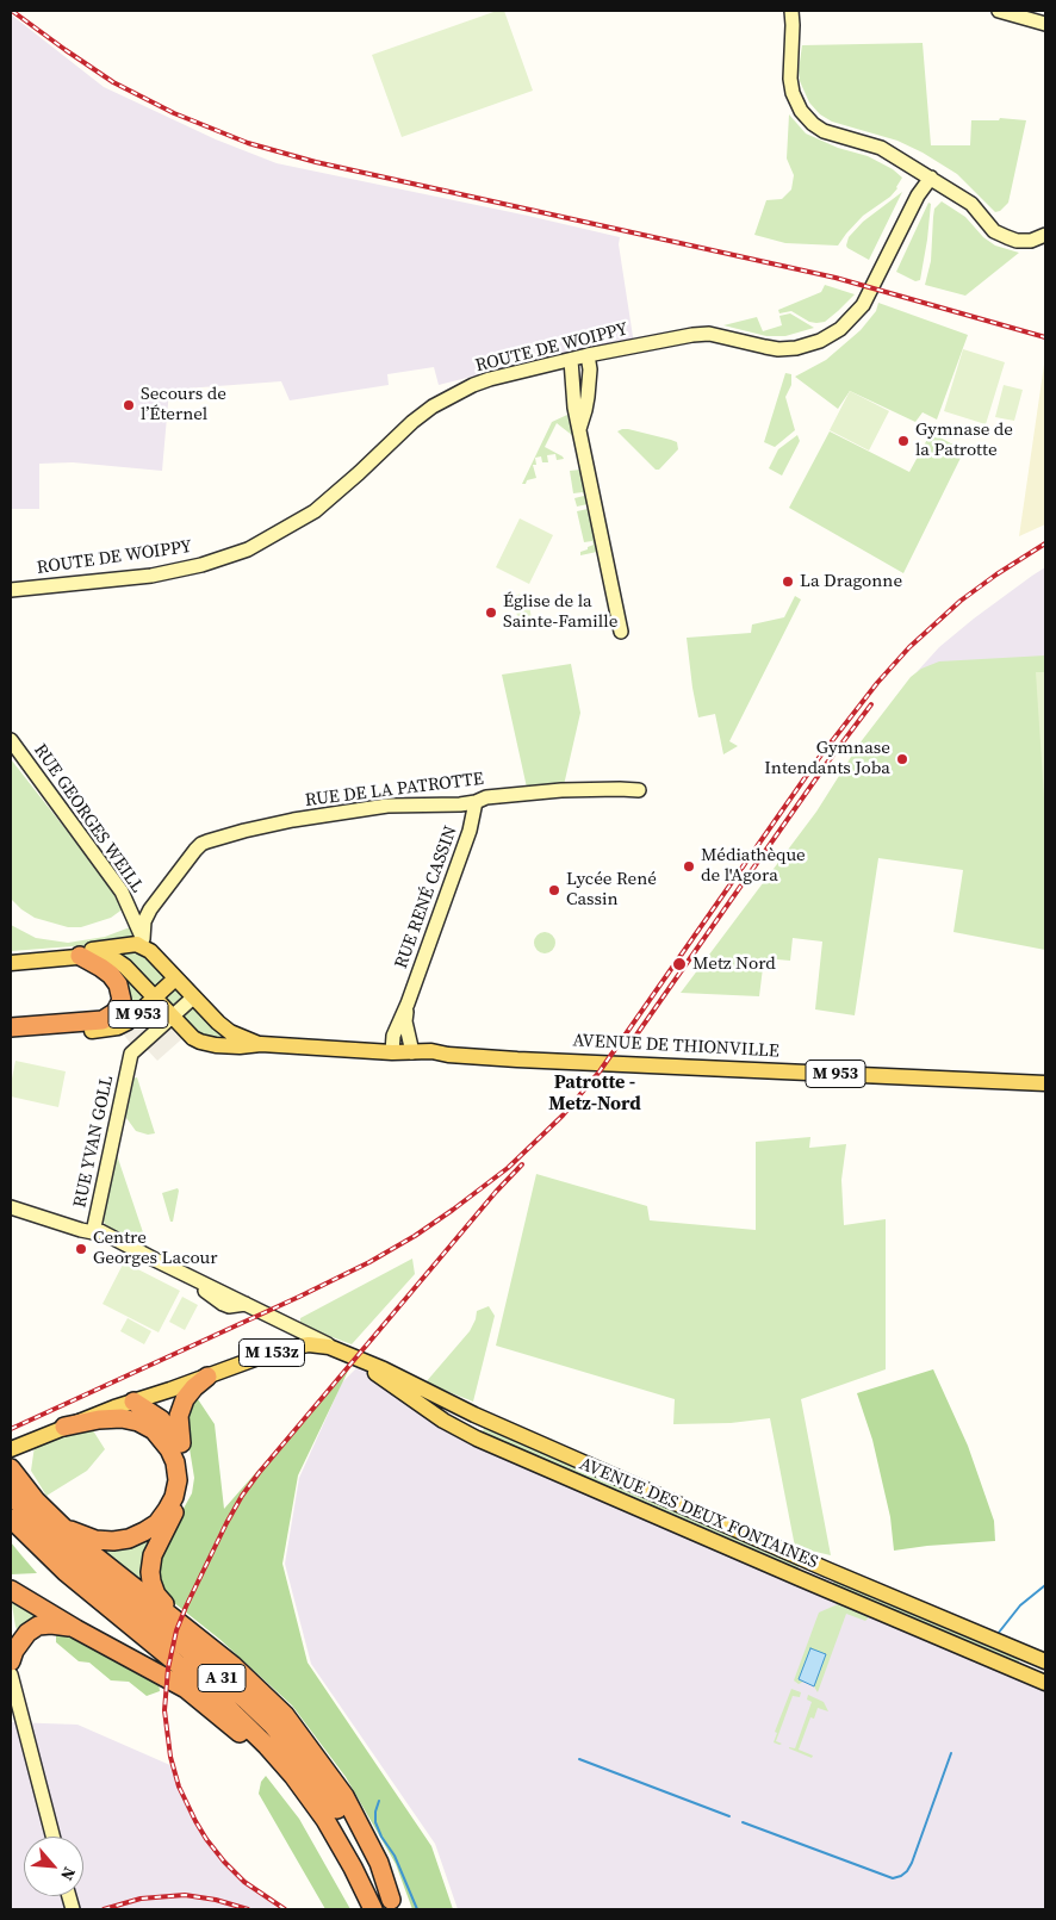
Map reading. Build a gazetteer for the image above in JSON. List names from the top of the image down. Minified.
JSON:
{"streets":{"highway":["A 31"],"main road":["M 953","AVENUE DE THIONVILLE","M 153z","AVENUE DES DEUX FONTAINES"],"street":["ROUTE DE WOIPPY","RUE DE LA PATROTTE","RUE GEORGES WEILL","RUE RENÉ CASSIN","RUE YVAN GOLL"]},"crossings":[["RUE DE LA PATROTTE","RUE GEORGES WEILL"],["RUE DE LA PATROTTE","RUE RENÉ CASSIN"],["RUE DE LA PATROTTE","M 953"],["RUE GEORGES WEILL","M 953"],["RUE RENÉ CASSIN","AVENUE DE THIONVILLE"],["M 953","AVENUE DE THIONVILLE"],["M 953","RUE YVAN GOLL"],["RUE YVAN GOLL","AVENUE DES DEUX FONTAINES"],["M 153z","AVENUE DES DEUX FONTAINES"]],"districts":["Patrotte - Metz-Nord"],"places":["Secours de l’Éternel","Gymnase de la Patrotte","La Dragonne","Église de la Sainte-Famille","Gymnase Intendants Joba","Médiathèque de l'Agora","Lycée René Cassin","Metz Nord","Centre Georges Lacour"],"north":"bottom right"}
